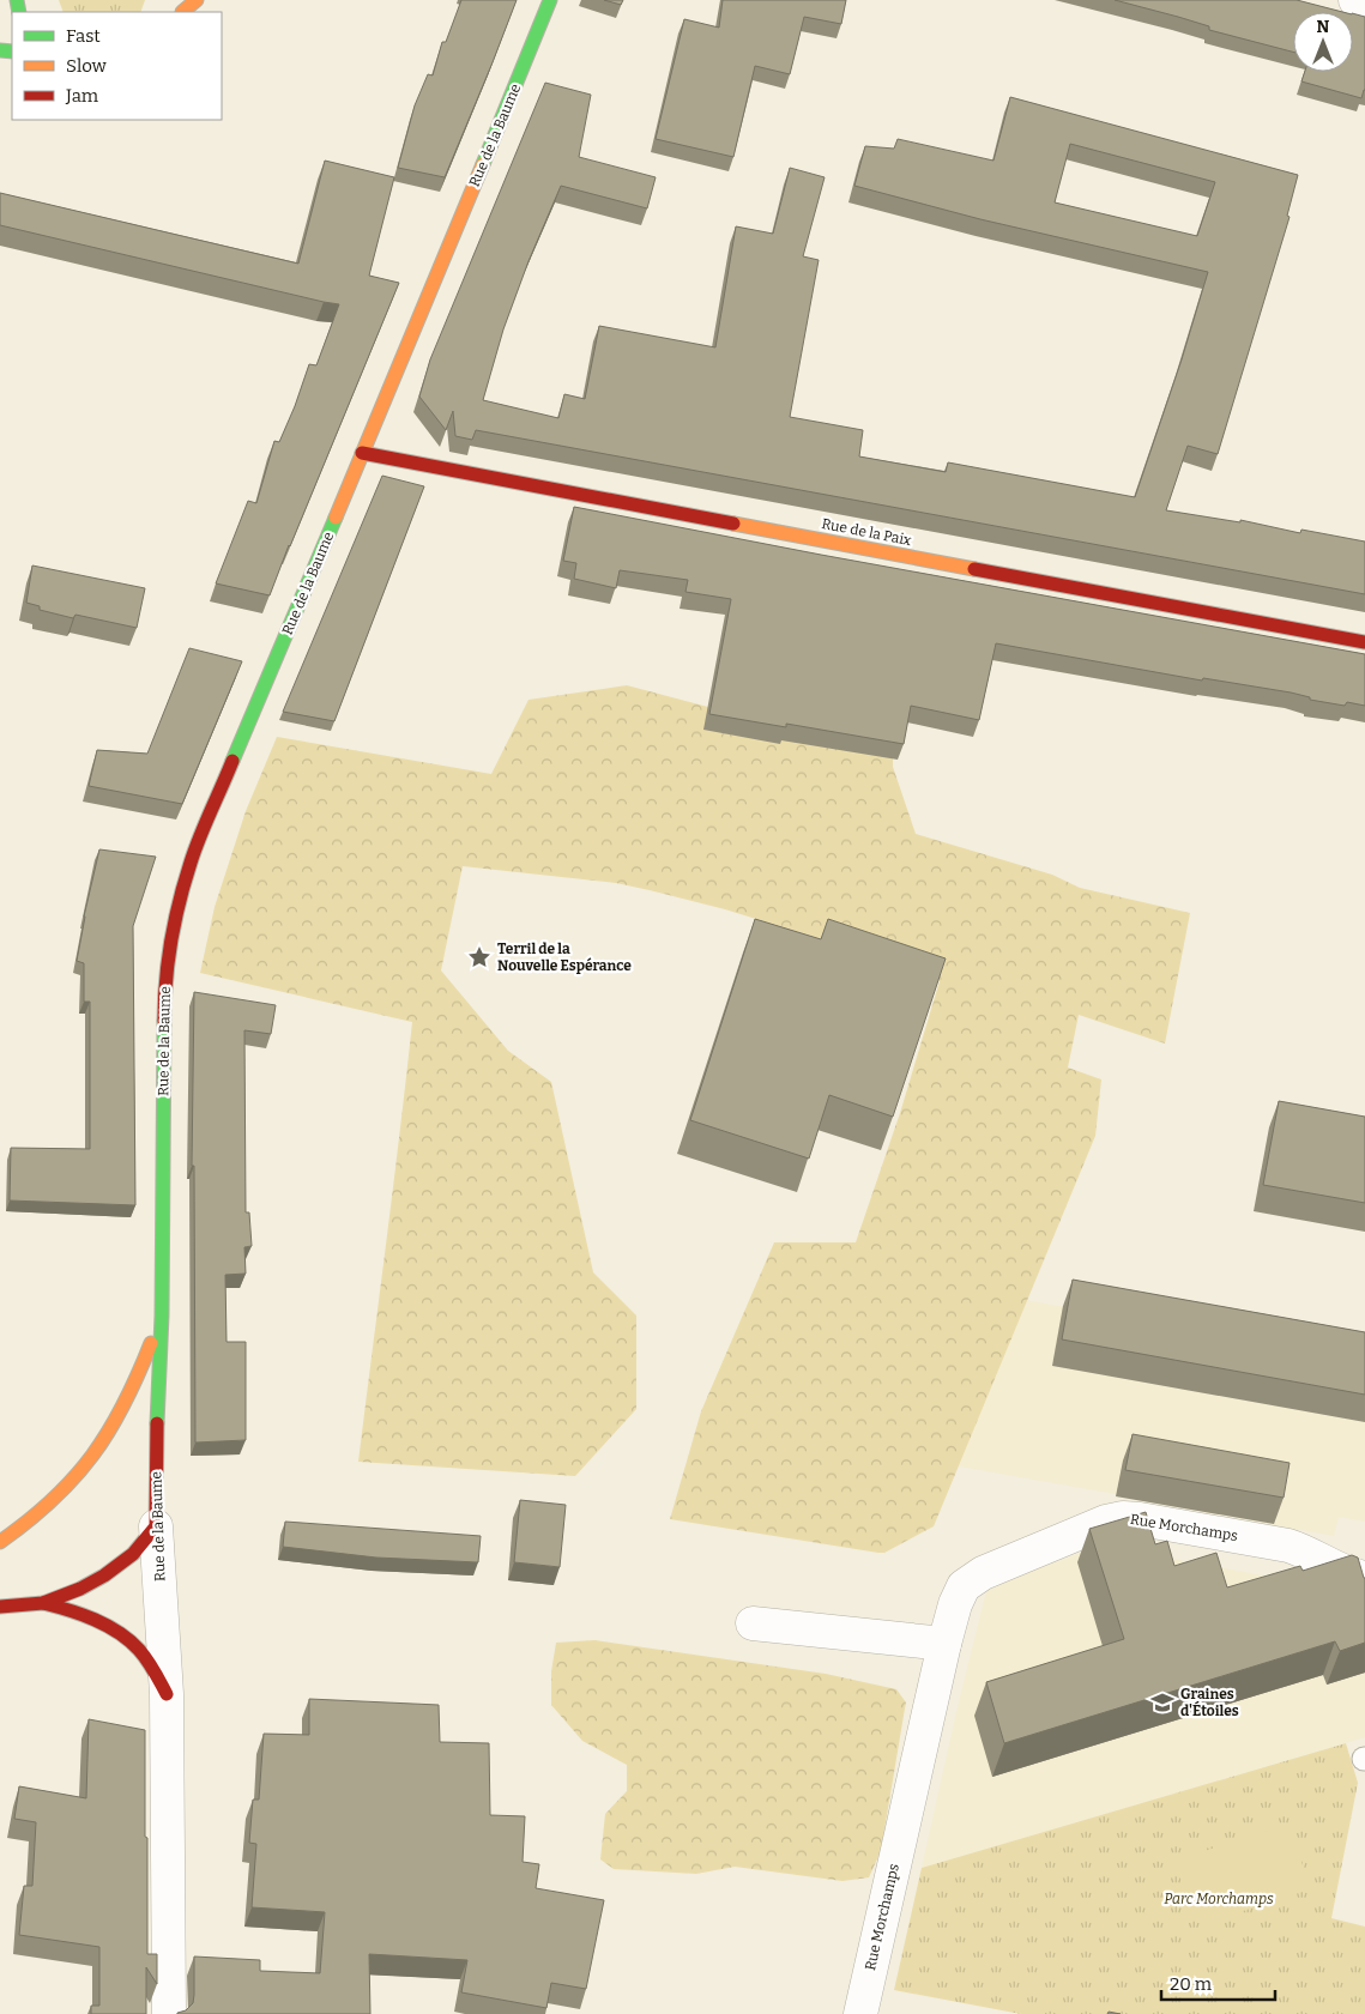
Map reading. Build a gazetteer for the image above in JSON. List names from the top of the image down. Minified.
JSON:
{"streets":{"street":["Rue de la Baume","Rue de la Paix","Rue Morchamps"]},"crossings":[["Rue de la Baume","Rue de la Paix"]],"parks":["Parc Morchamps"],"places":{"place":["Terril de la Nouvelle Espérance"],"school or university":["Graines d'Étoiles"]},"legend":["Fast","Slow","Jam"],"scale_bar":"20 m","north":"top"}
